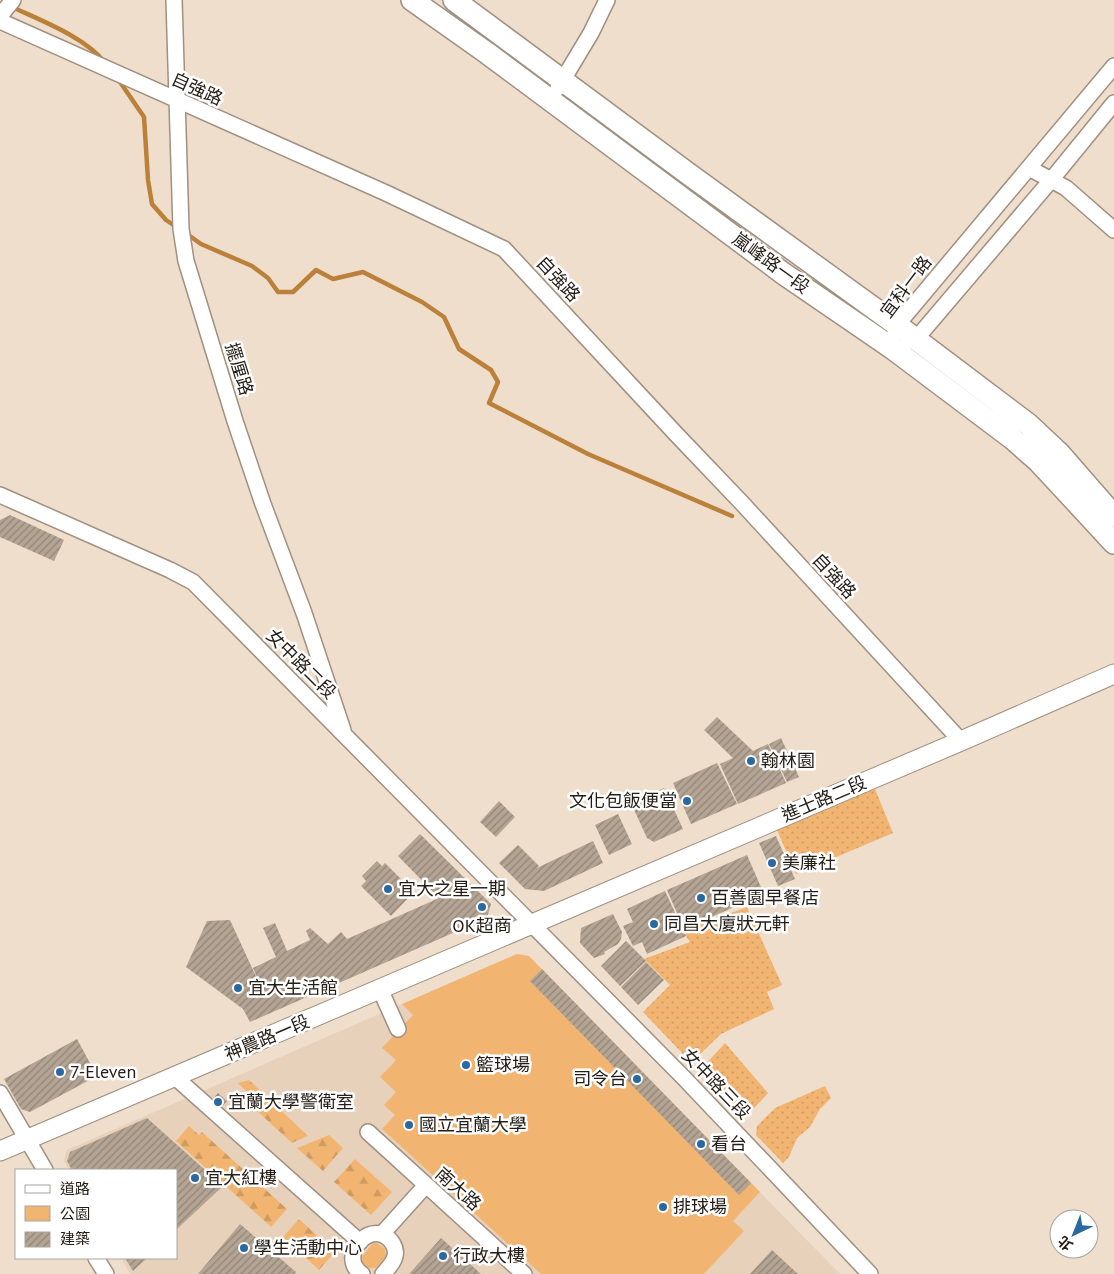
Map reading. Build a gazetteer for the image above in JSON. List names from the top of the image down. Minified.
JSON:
{"streets":{"main road":["嵐峰路一段"],"street":["自強路","宜科一路","擺厘路","女中路二段","進士路二段","神農路一段","女中路三段","南大路"]},"crossings":[["自強路","擺厘路"],["自強路","進士路二段"],["嵐峰路一段","宜科一路"],["擺厘路","女中路二段"],["女中路二段","進士路二段"],["女中路二段","神農路一段"],["女中路二段","女中路三段"],["進士路二段","神農路一段"],["進士路二段","女中路三段"],["神農路一段","女中路三段"]],"places":["翰林園","文化包飯便當","美廉社","宜大之星一期","百善園早餐店","OK超商","同昌大廈狀元軒","宜大生活館","籃球場","7-Eleven","司令台","宜蘭大學警衛室","國立宜蘭大學","看台","宜大紅樓","排球場","學生活動中心","行政大樓"],"legend":["道路","公園","建築"],"north":"bottom left"}
